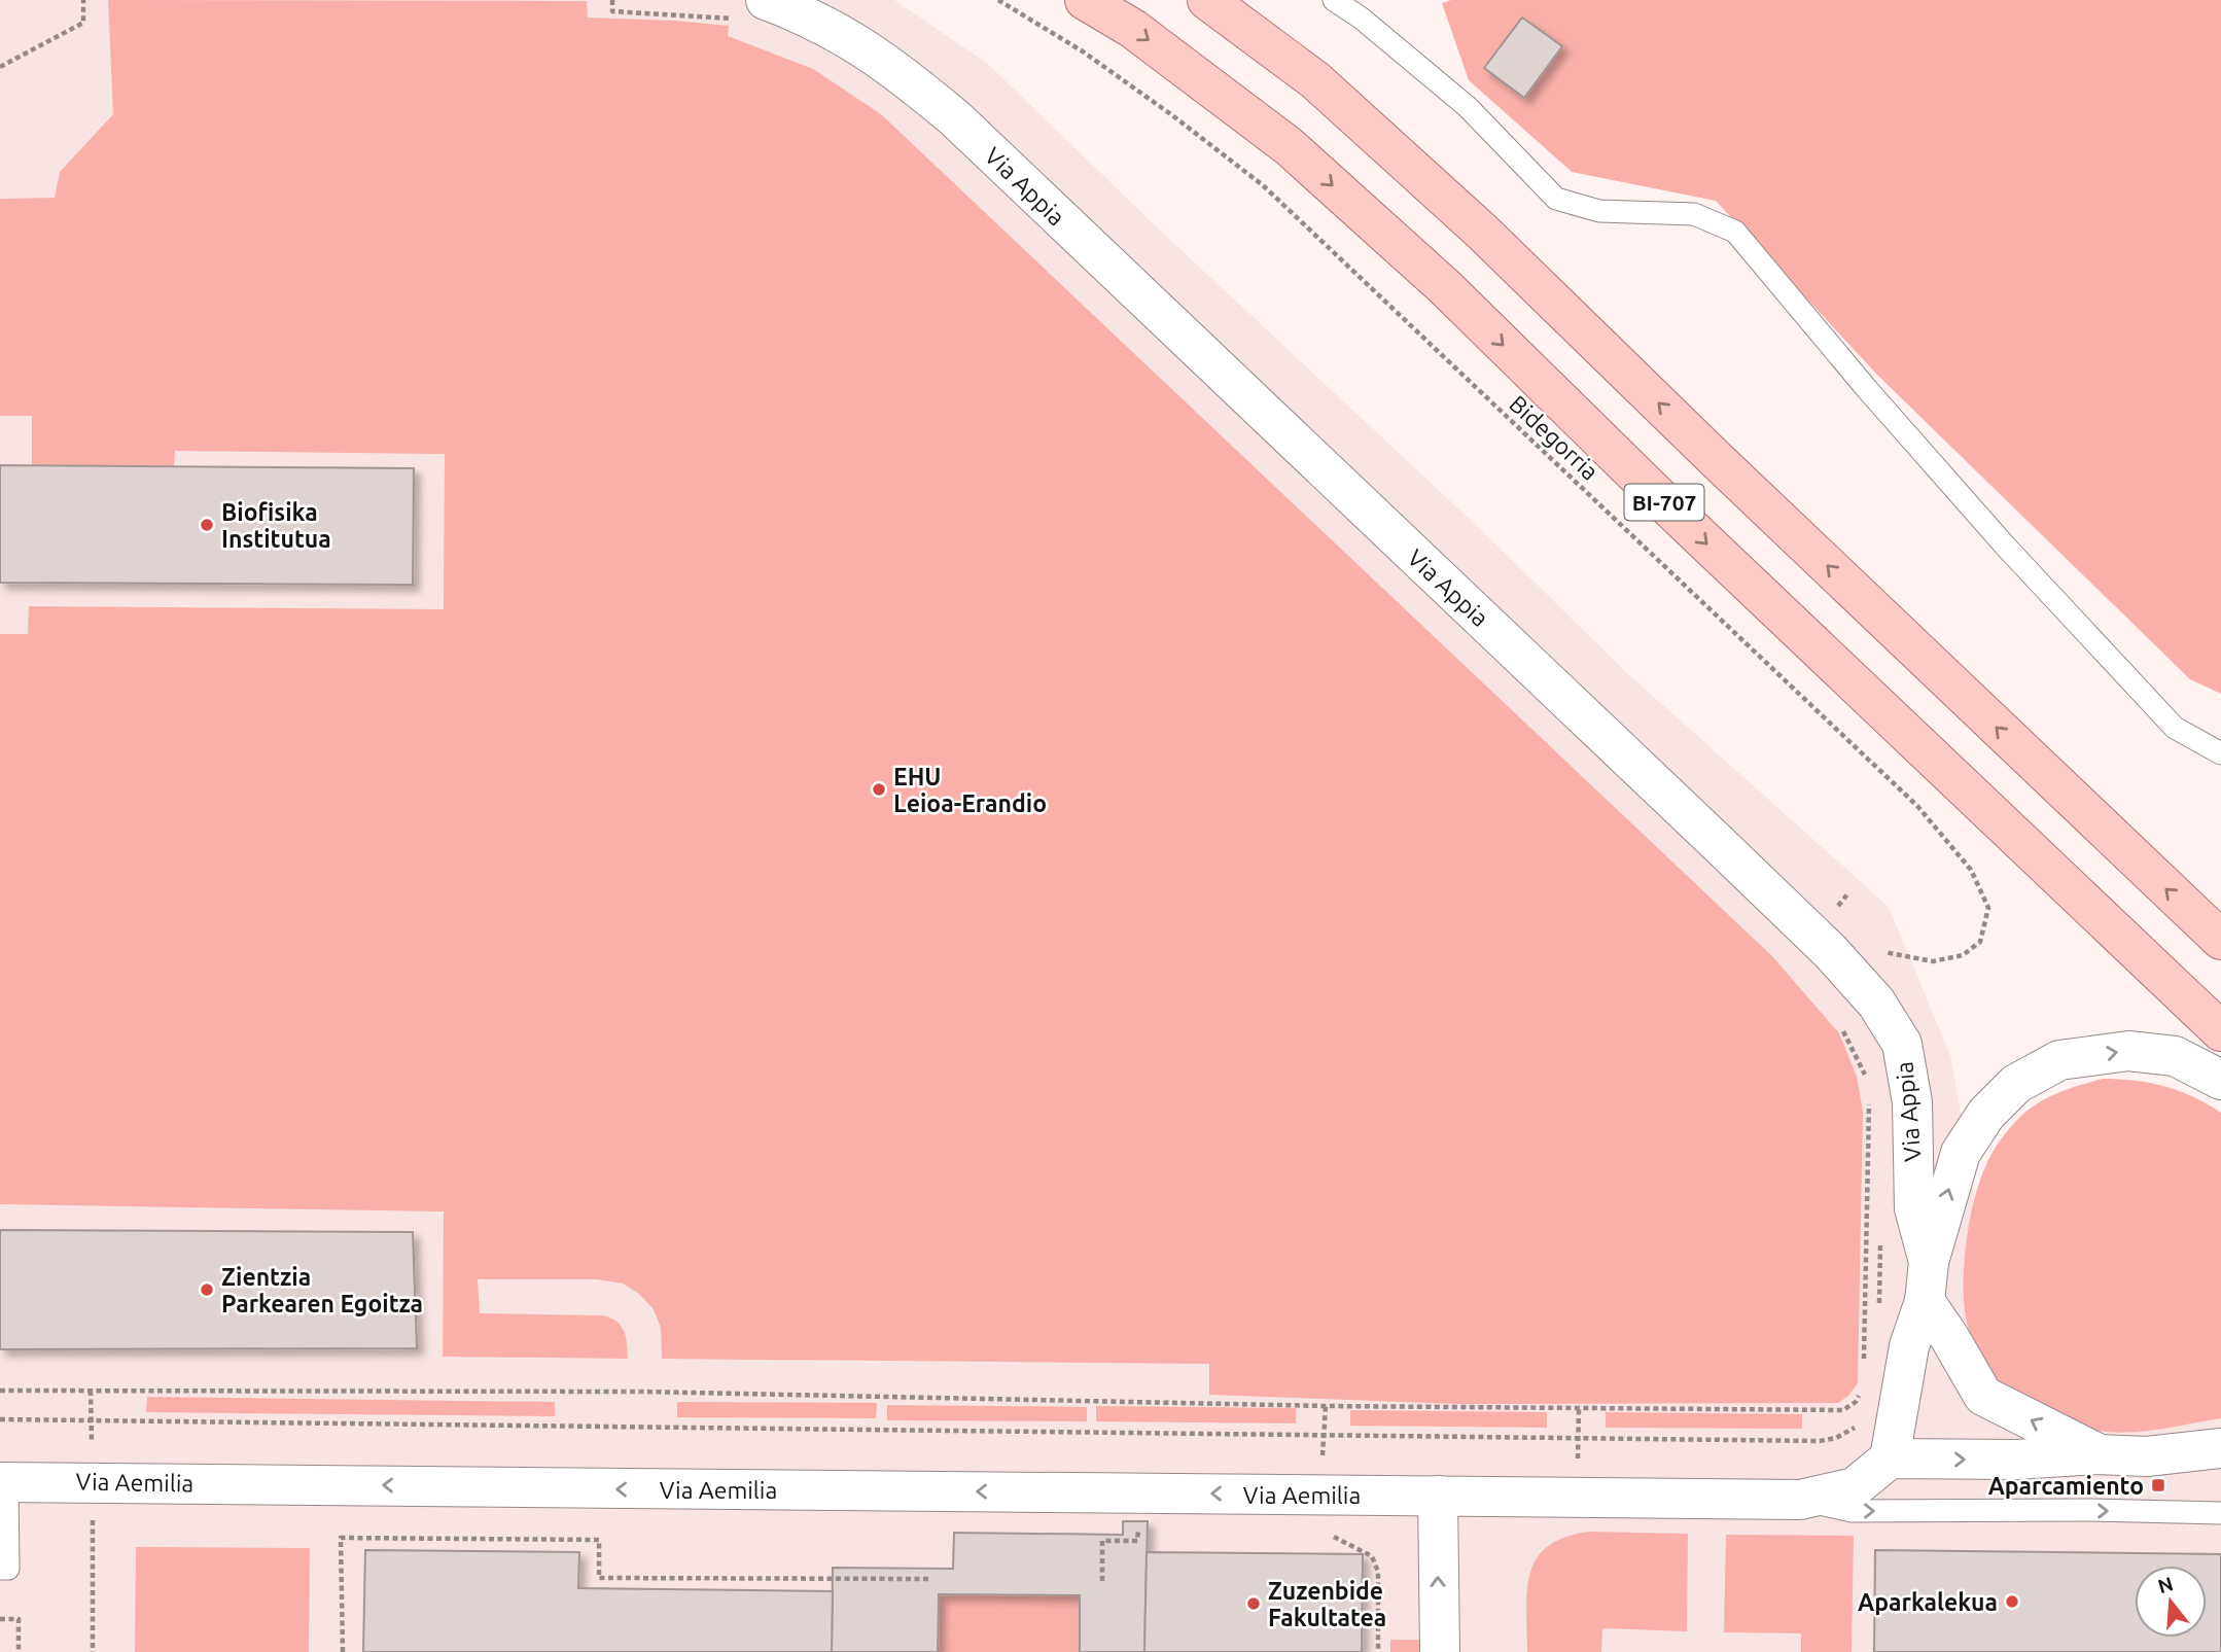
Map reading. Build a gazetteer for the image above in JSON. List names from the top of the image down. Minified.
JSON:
{"streets":{"main road":["BI-707"],"street":["Via Appia","Via Aemilia"],"path":["Bidegorria"]},"crossings":[["Via Appia","Via Aemilia"]],"one_way":["Via Aemilia"],"places":{"other":["Biofisika Institutua","EHU Leioa-Erandio","Zientzia Parkearen Egoitza","Aparkalekua","Zuzenbide Fakultatea"],"transit":["Aparcamiento"]},"north":"top"}
